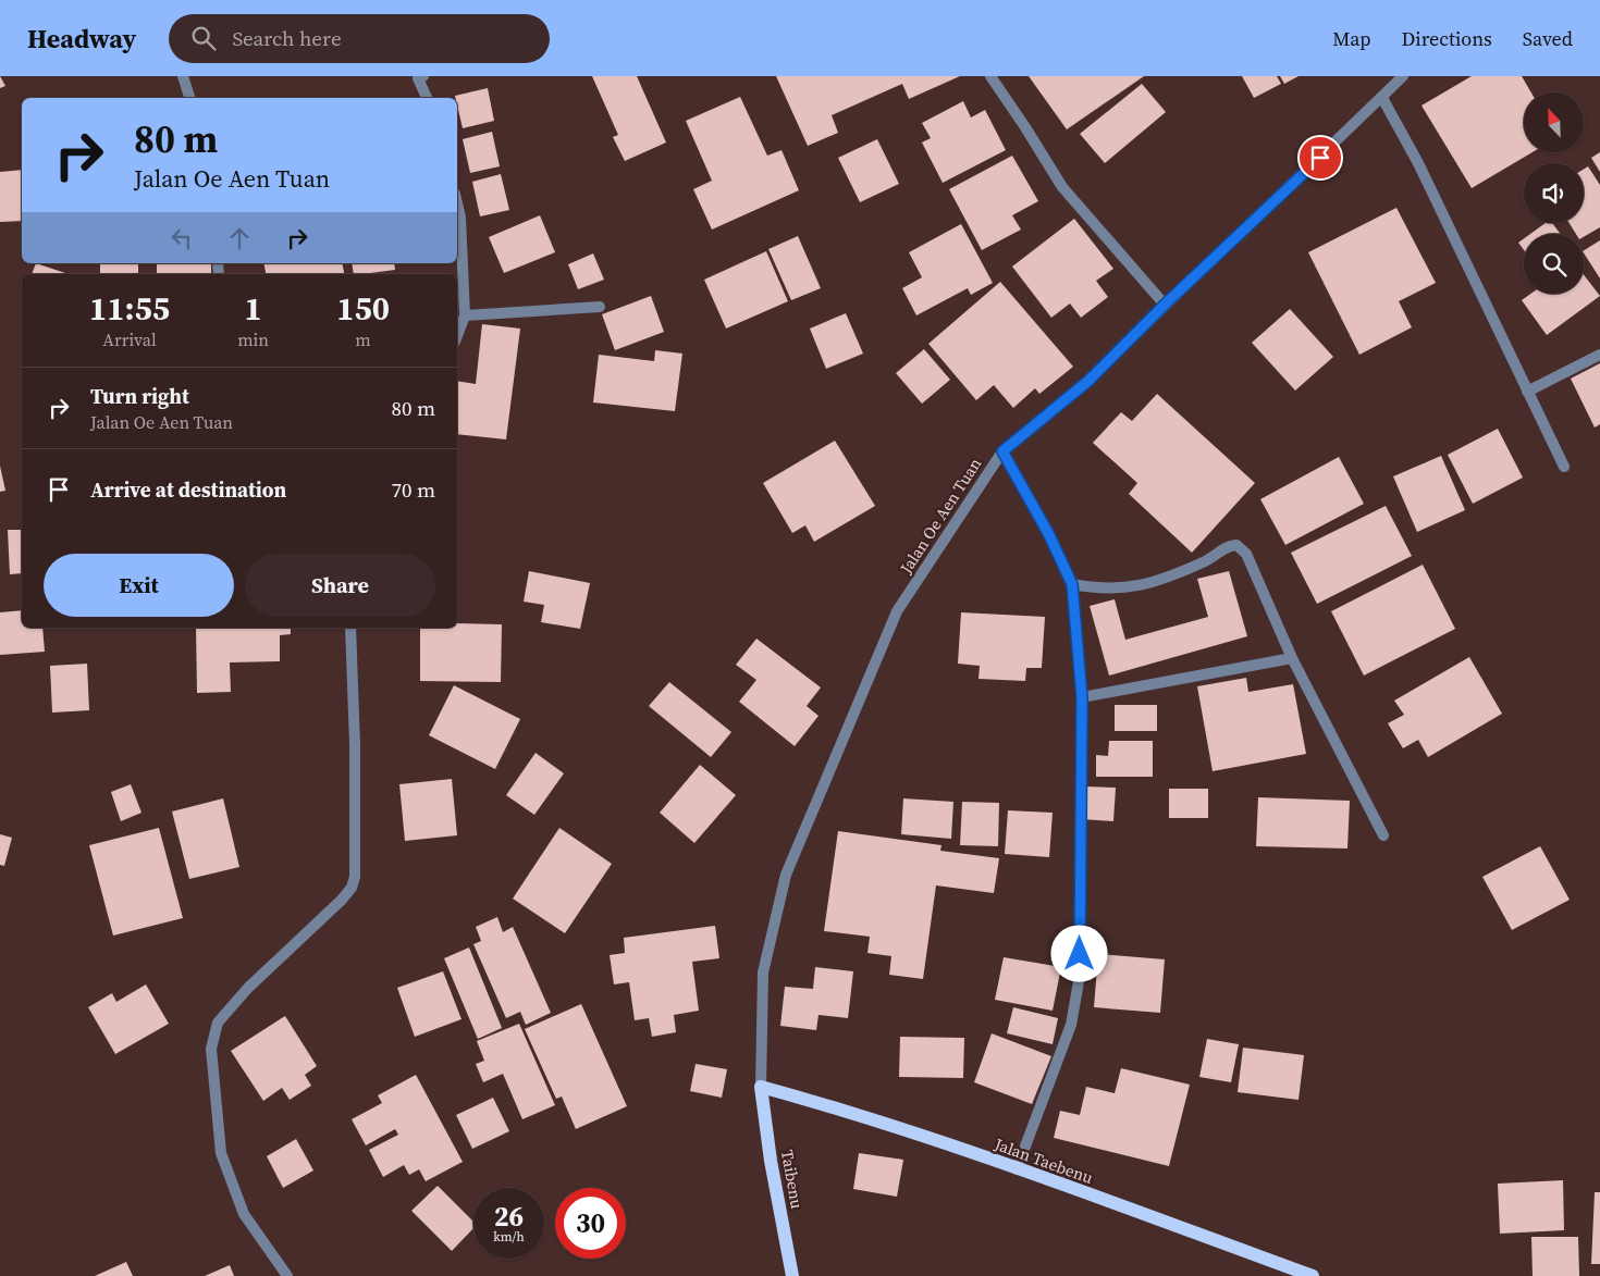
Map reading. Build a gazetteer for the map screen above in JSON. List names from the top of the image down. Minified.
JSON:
{"streets":{"main road":["Jalan Taebenu","Taibenu"],"street":["Jalan Oe Aen Tuan"]},"crossings":[["Jalan Oe Aen Tuan","Jalan Taebenu"],["Jalan Oe Aen Tuan","Taibenu"],["Jalan Taebenu","Taibenu"]],"north":"top left","page":{"header":"Headway","search":"Search here","nav":["Map","Directions","Saved"],"turn":["80 m","Jalan Oe Aen Tuan"],"eta":["11:55","Arrival","1","min","150","m"],"list":[{"name":"Turn right","note":"Jalan Oe Aen Tuan","value":"80 m"},{"name":"Arrive at destination","value":"70 m"}],"buttons":["Exit","Share"],"speed":"26 km/h","limit":"30"}}
